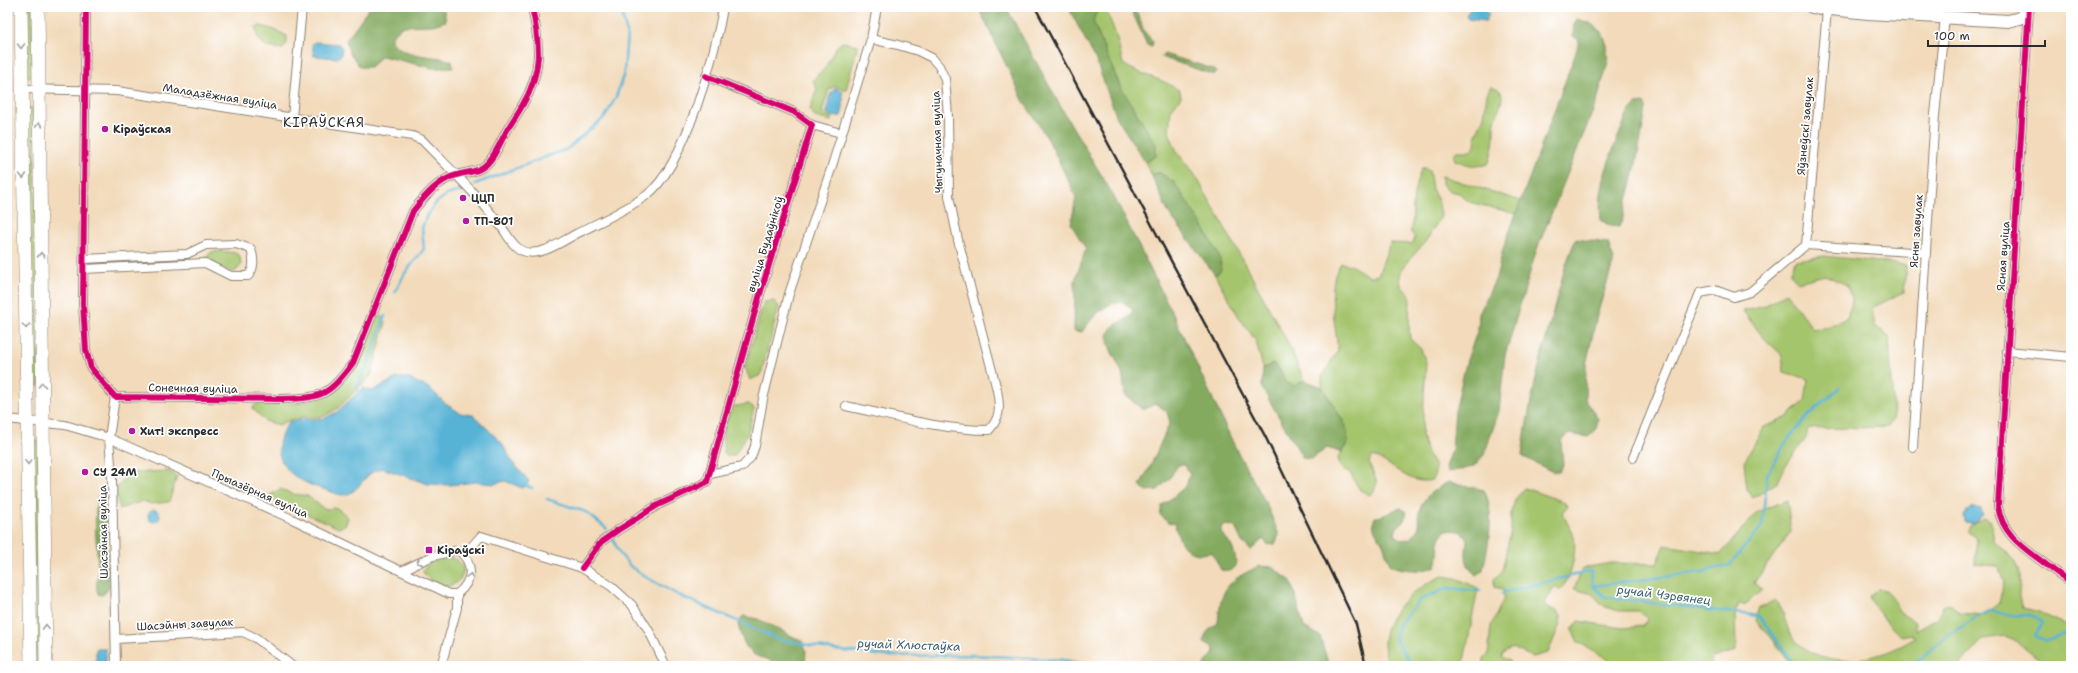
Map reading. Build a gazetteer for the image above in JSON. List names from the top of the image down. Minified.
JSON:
{"streets":{"street":["Маладзёжная вуліца","Яўзнеўскі завулак","Чыгуначная вуліца","Ясны завулак","вуліца Будаўнікоў","Ясная вуліца","Сонечная вуліца","Прыазёрная вуліца","Шасэйная вуліца","Шасэйны завулак"]},"crossings":[["Маладзёжная вуліца","Сонечная вуліца"],["Сонечная вуліца","Шасэйная вуліца"],["Прыазёрная вуліца","Шасэйная вуліца"],["Шасэйная вуліца","Шасэйны завулак"]],"districts":["КІРАЎСКАЯ"],"water":["ручай Чэрвянец","ручай Хлюстаўка"],"places":{"other":["Кіраўская","ЦЦП","ТП-801","Хит! экспресс","СУ 24М"],"transit":["Кіраўскі"]},"scale_bar":"100 m"}
